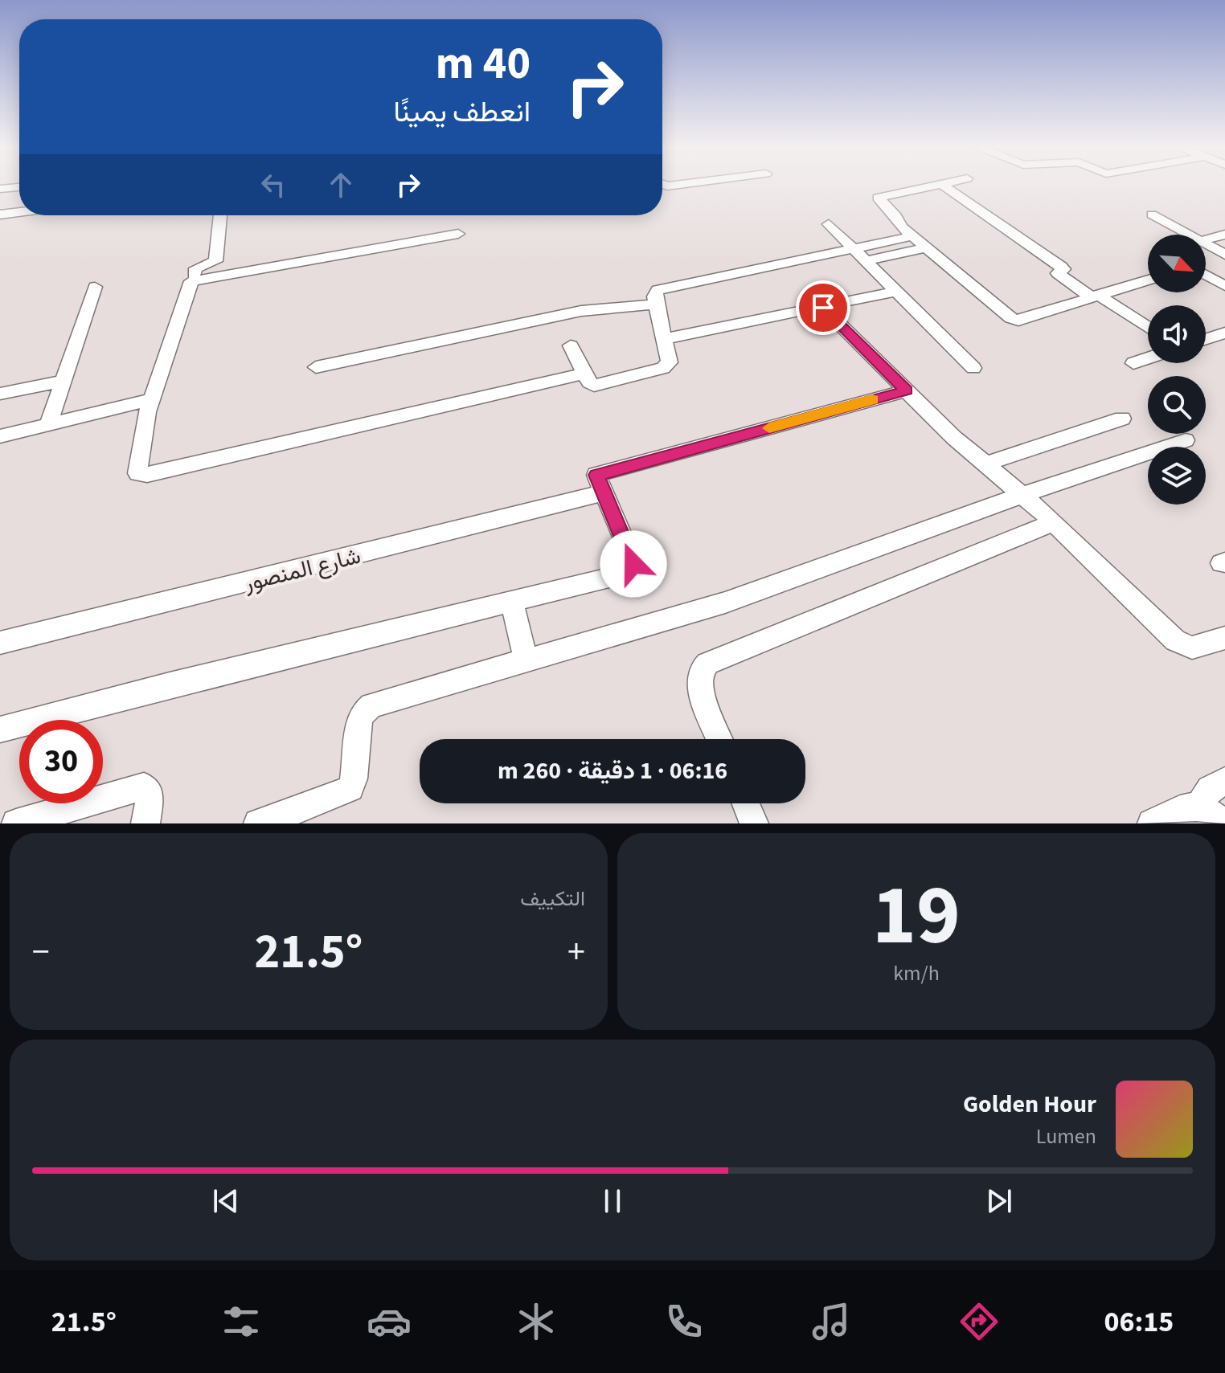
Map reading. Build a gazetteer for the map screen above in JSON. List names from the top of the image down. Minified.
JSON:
{"streets":{"street":["شارع المنصور"]},"north":"bottom right","page":{"turn":["40 m","انعطف يمينًا"],"limit":"30","trip":"06:16 · 1 دقيقة · 260 m","tile":[["19","km/h"],"التكييف"],"heat":["−","21.5°","+"],"song":["Golden Hour","Lumen"],"tabs":["06:15","21.5°"]}}
